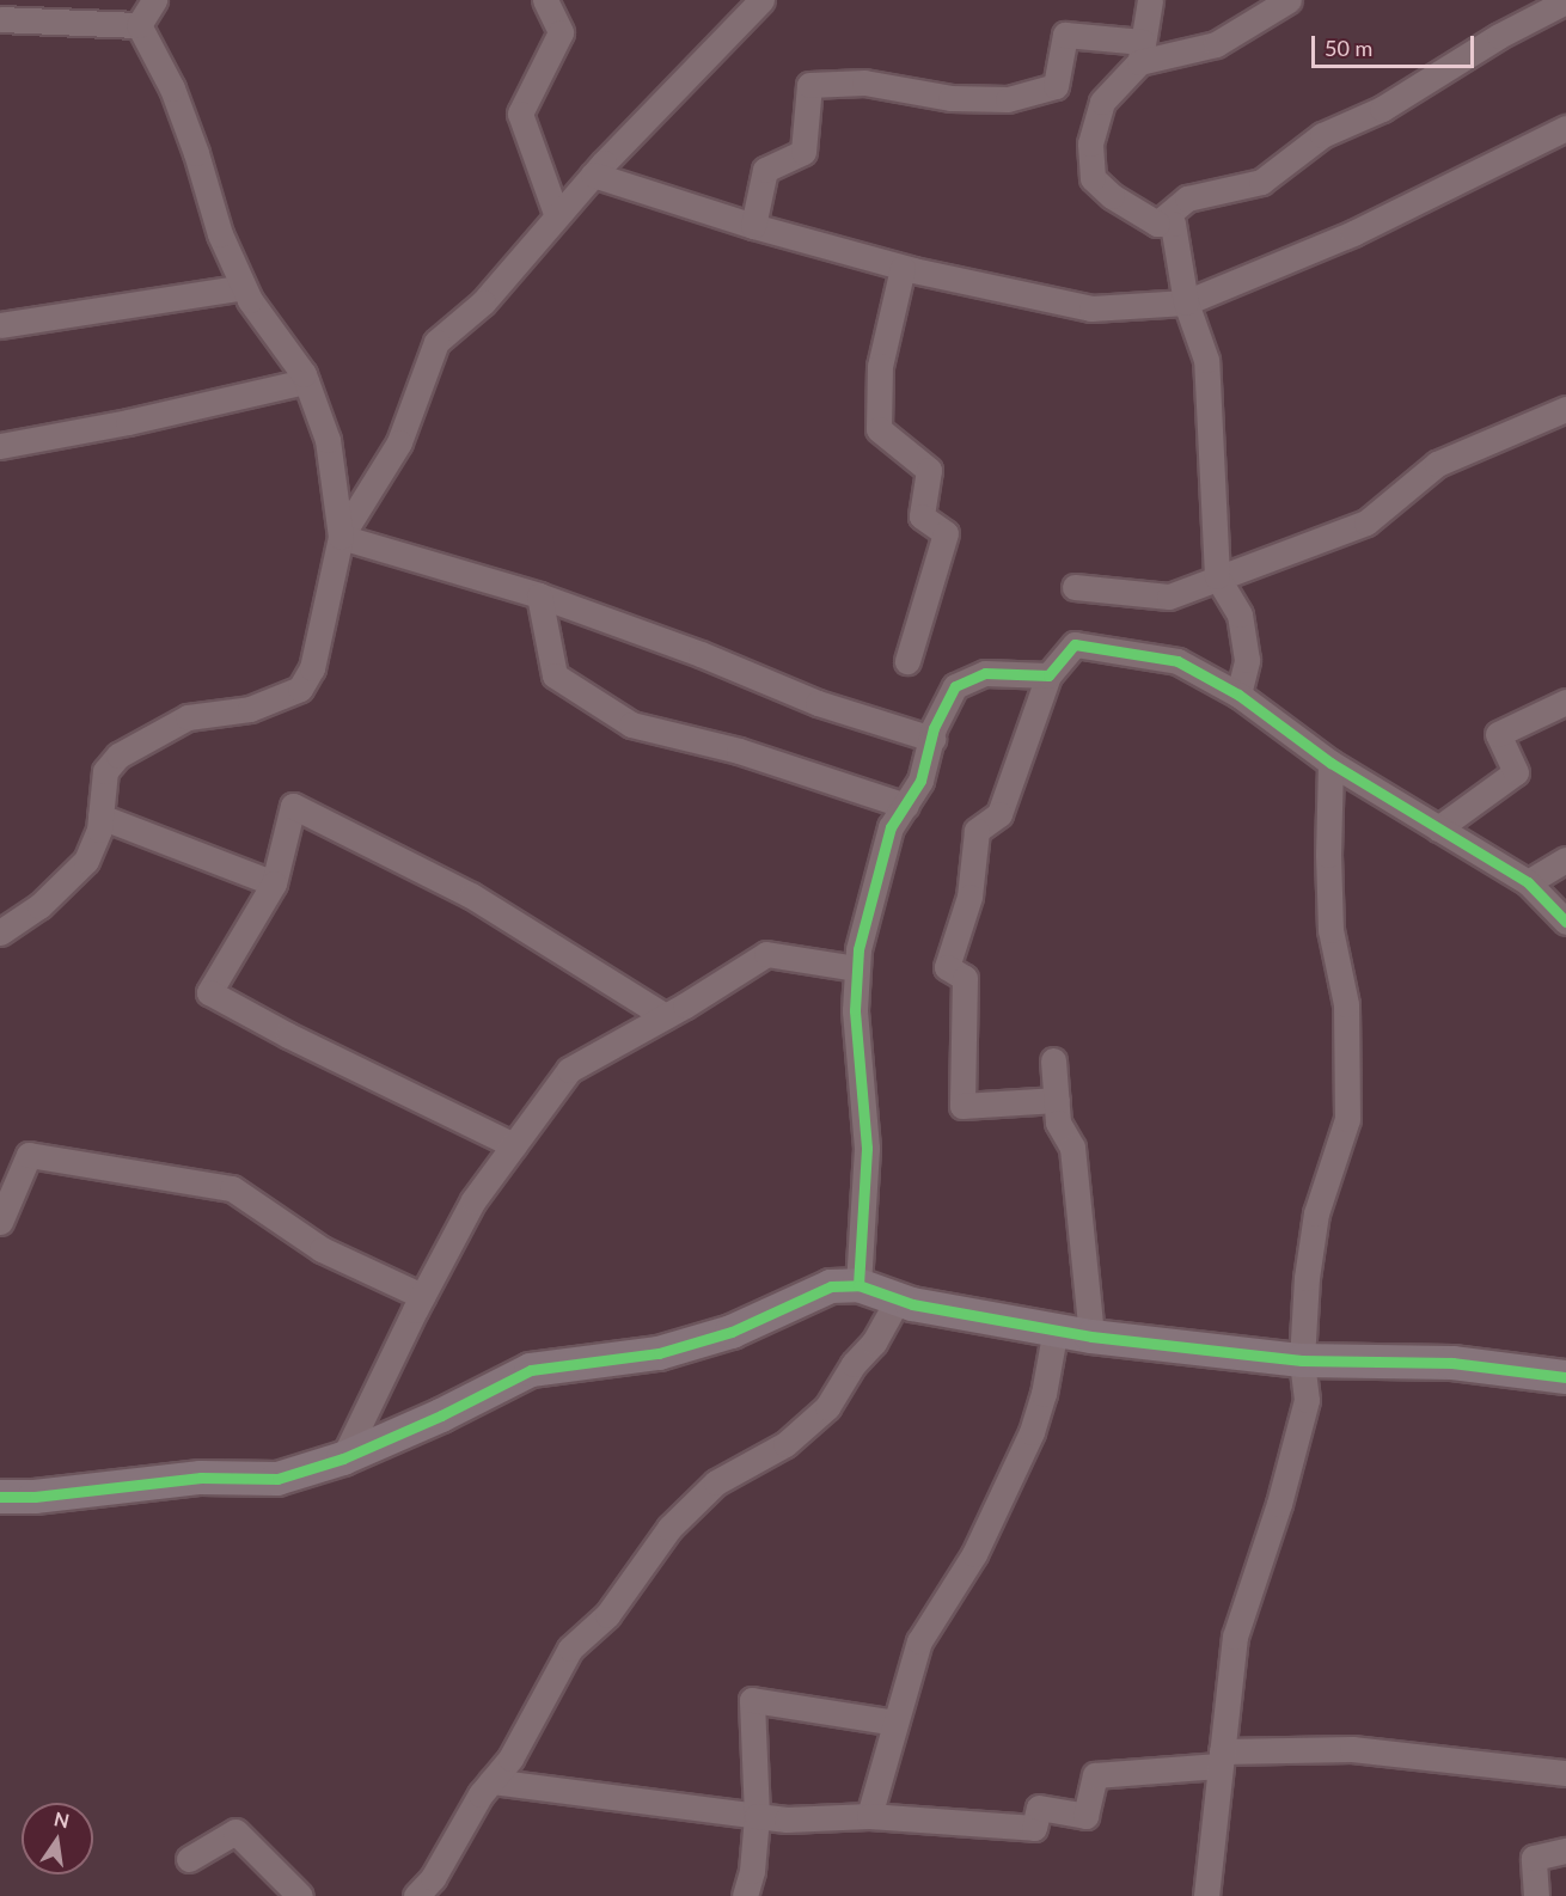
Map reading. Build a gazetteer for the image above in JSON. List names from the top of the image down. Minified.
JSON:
{"scale_bar":"50 m","north":"top"}
